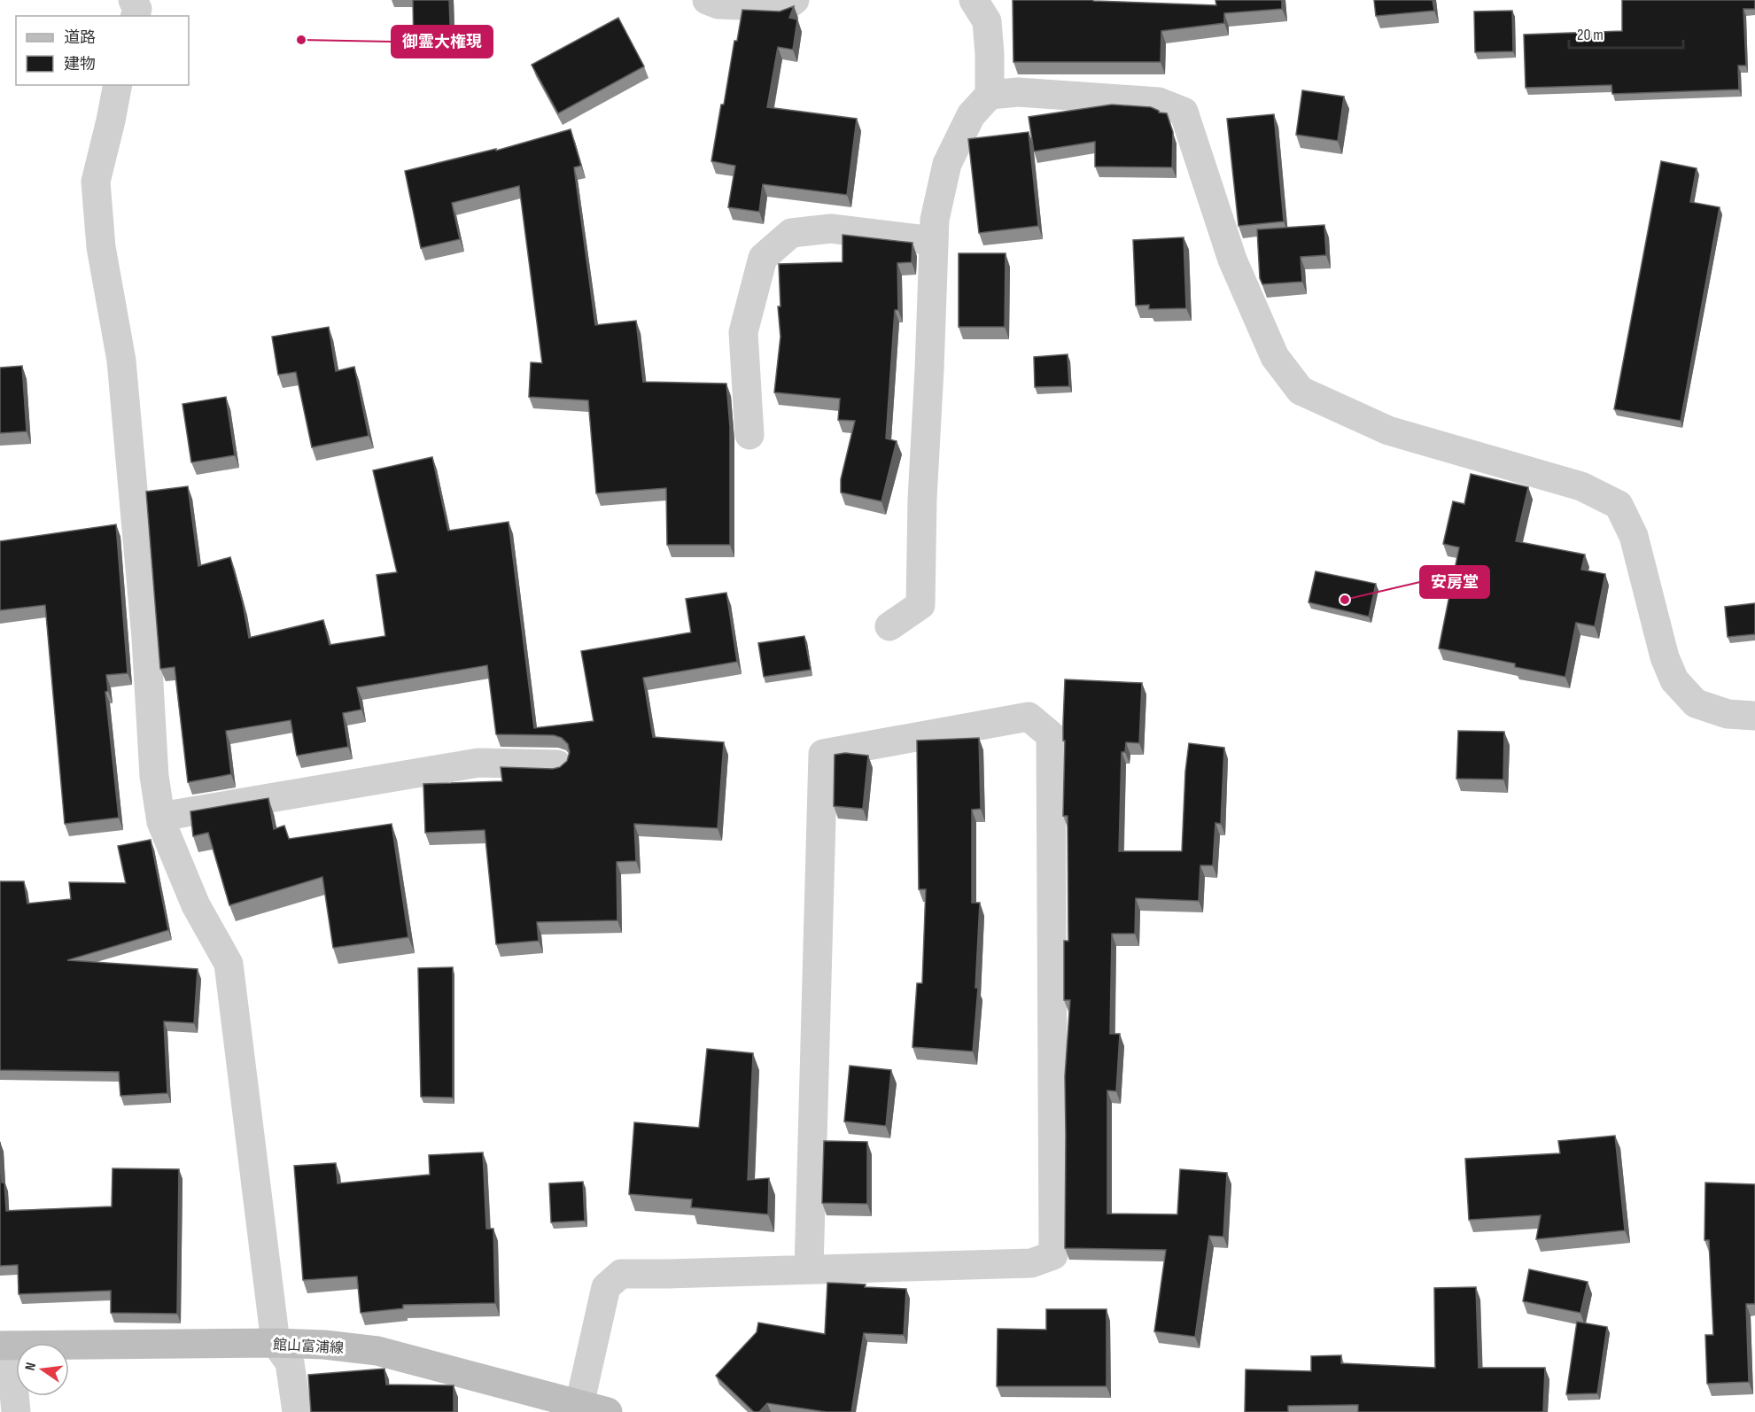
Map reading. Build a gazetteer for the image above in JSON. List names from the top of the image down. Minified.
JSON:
{"streets":{"main road":["館山富浦線"]},"places":["御霊大権現","安房堂"],"legend":["道路","建物"],"scale_bar":"20 m","north":"left"}
